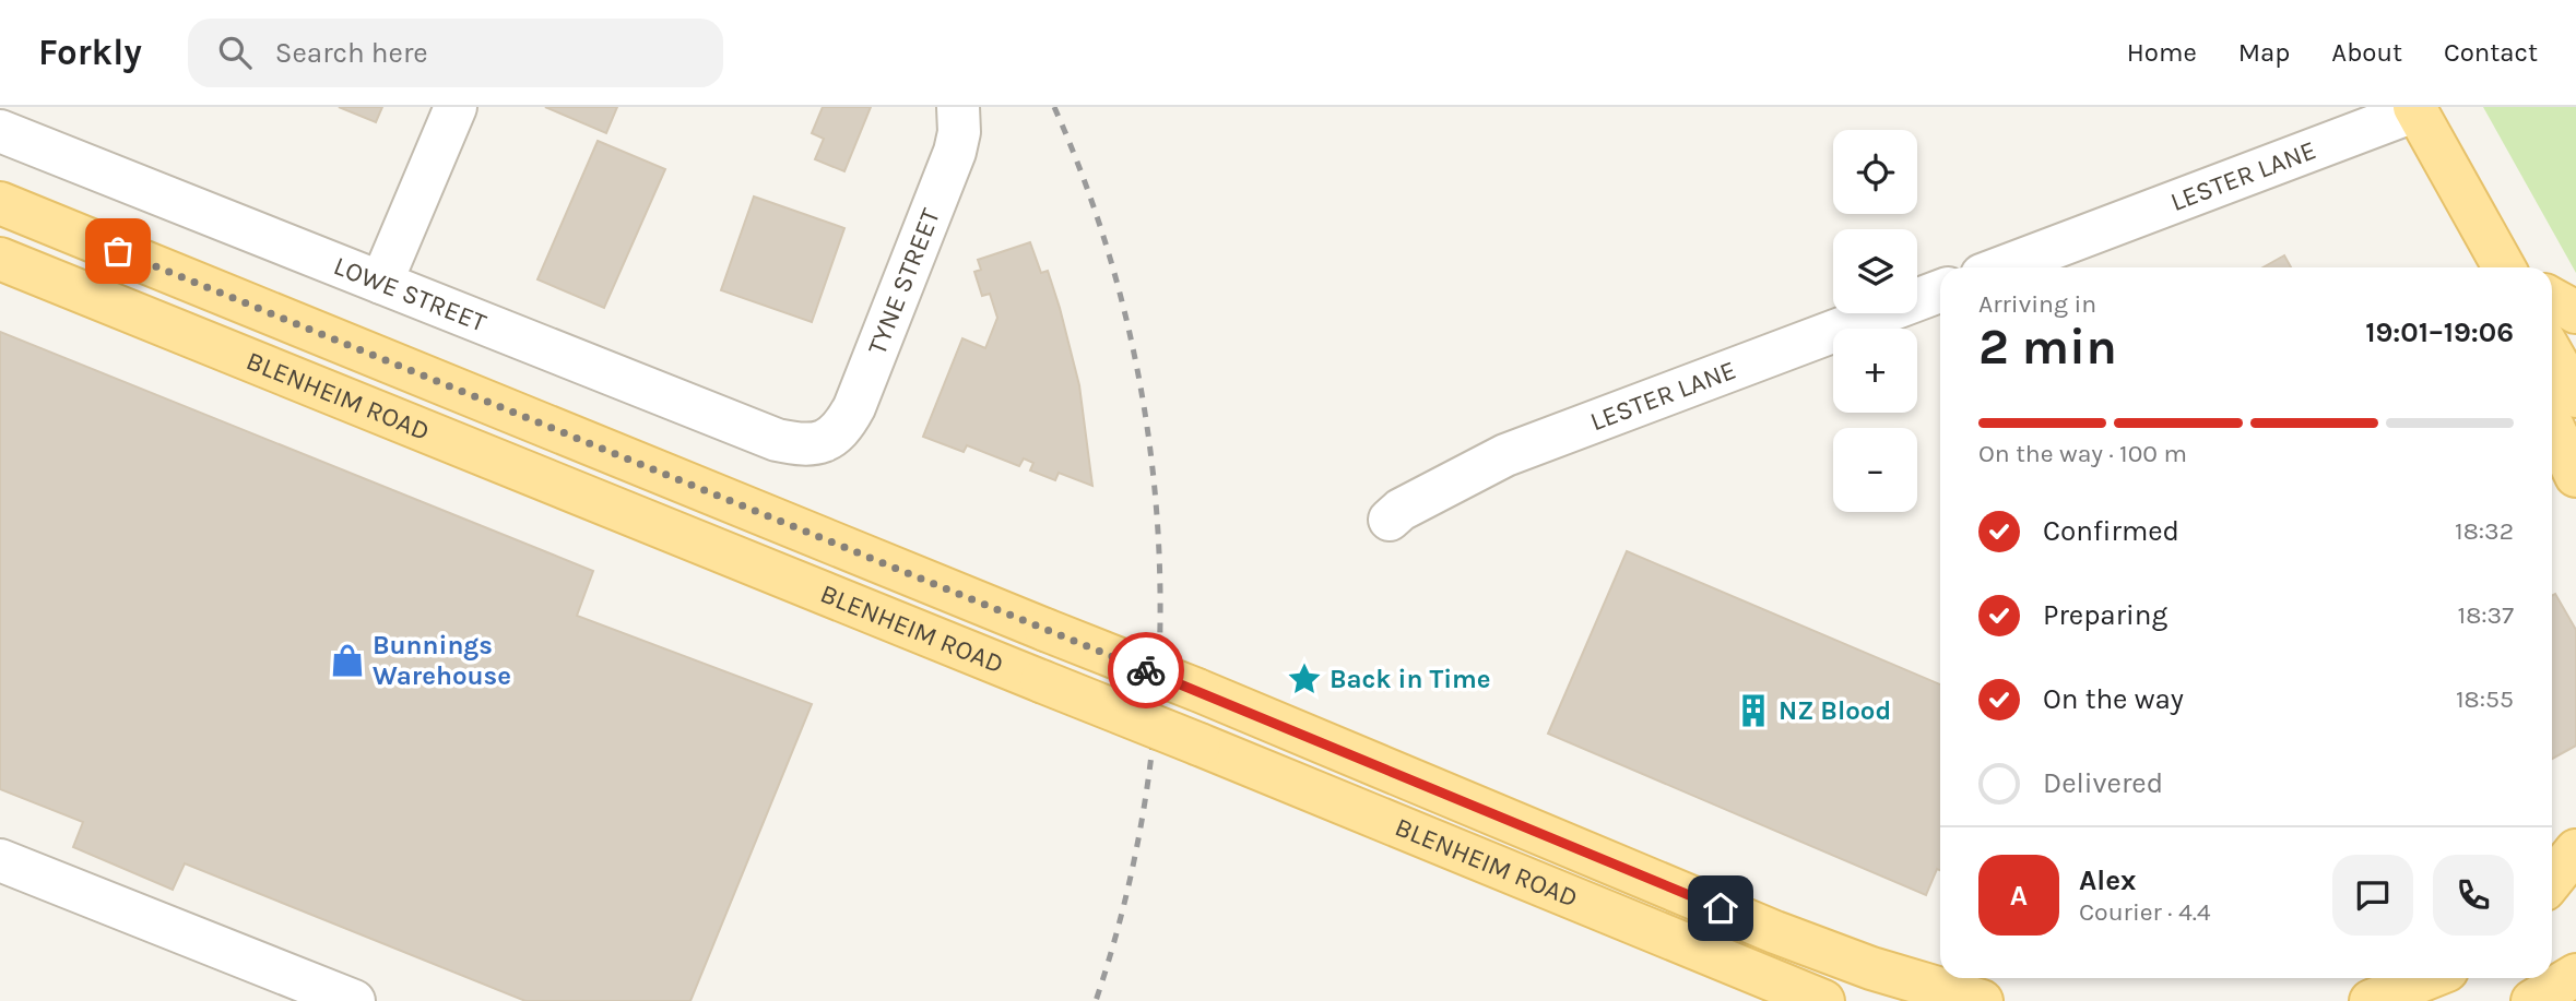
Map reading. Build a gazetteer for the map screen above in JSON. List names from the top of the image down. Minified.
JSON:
{"streets":{"main road":["BLENHEIM ROAD"],"street":["LESTER LANE","TYNE STREET","LOWE STREET"]},"crossings":[["TYNE STREET","LOWE STREET"]],"places":{"shop":["Bunnings Warehouse"],"place":["Back in Time"],"building":["NZ Blood"]},"page":{"header":"Forkly","search":"Search here","nav":["Home","Map","About","Contact"],"map_buttons":["+","−"],"heading":["2 min","Arriving in","19:01–19:06"],"panel":["Alex","Courier · 4.4"],"bar":"On the way · 100 m","list":[["Confirmed","18:32"],["Preparing","18:37"],["On the way","18:55"],"Delivered"],"round":"A"}}
